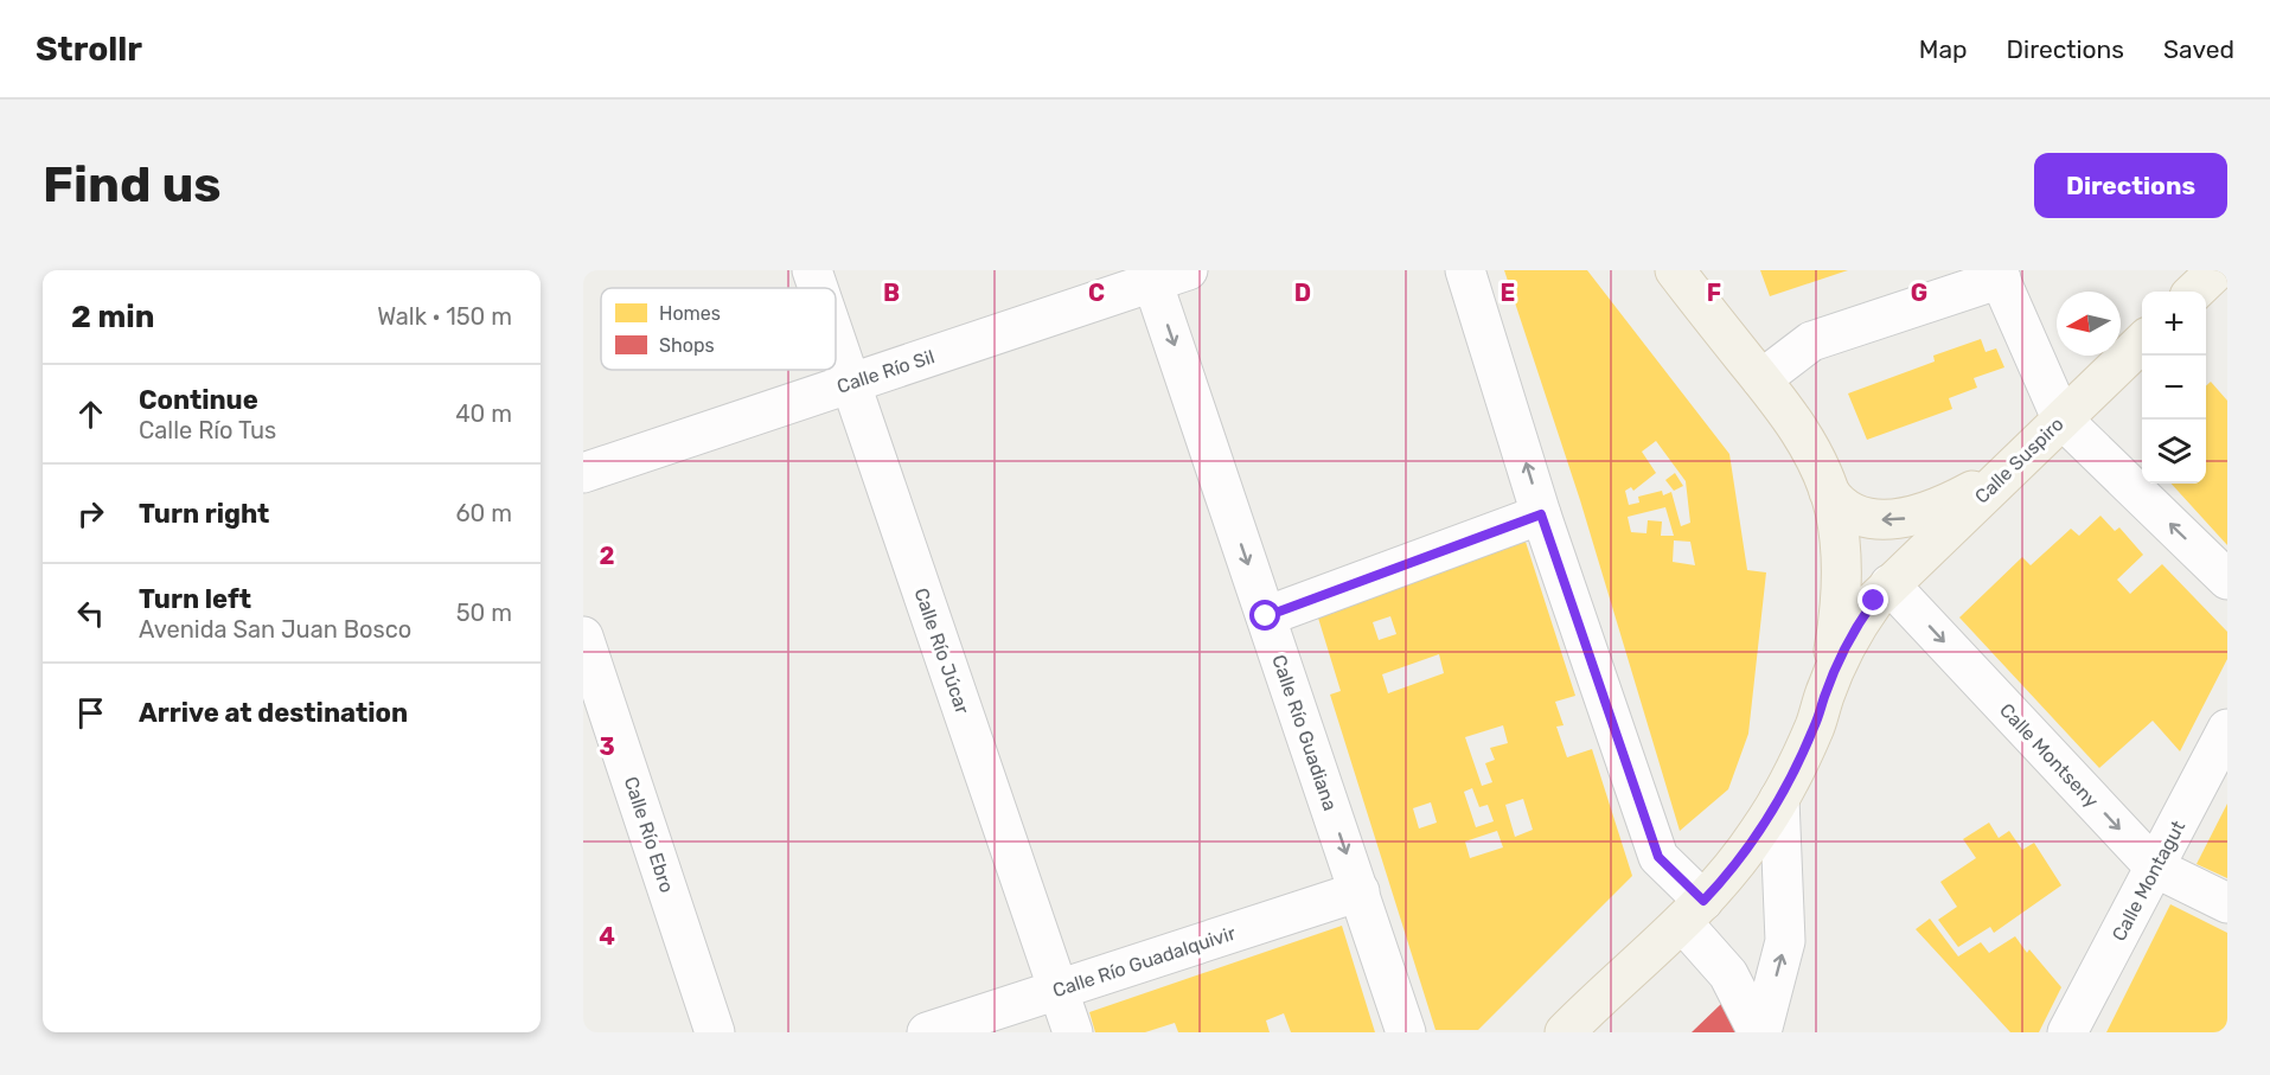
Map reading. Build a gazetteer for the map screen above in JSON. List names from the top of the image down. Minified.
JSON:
{"streets":{"main road":["Calle Suspiro"],"street":["Calle Río Sil","Calle Río Júcar","Calle Río Guadiana","Calle Montseny","Calle Río Ebro","Calle Montagut","Calle Río Guadalquivir"]},"crossings":[["Calle Río Sil","Calle Río Júcar"],["Calle Río Sil","Calle Río Guadiana"],["Calle Suspiro","Calle Montseny"],["Calle Río Júcar","Calle Río Guadalquivir"],["Calle Río Guadiana","Calle Río Guadalquivir"],["Calle Montseny","Calle Montagut"]],"legend":["Homes","Shops"],"north":"left","page":{"header":"Strollr","nav":["Map","Directions","Saved"],"buttons":"Directions","title":"Find us","heading":["2 min","Walk · 150 m"],"map_buttons":["+","−"],"list":[["Continue","Calle Río Tus","40 m"],["Turn right","60 m"],["Turn left","Avenida San Juan Bosco","50 m"],"Arrive at destination"]},"grid":{"columns":["B","C","D","E","F","G"],"rows":["2","3","4"]}}
